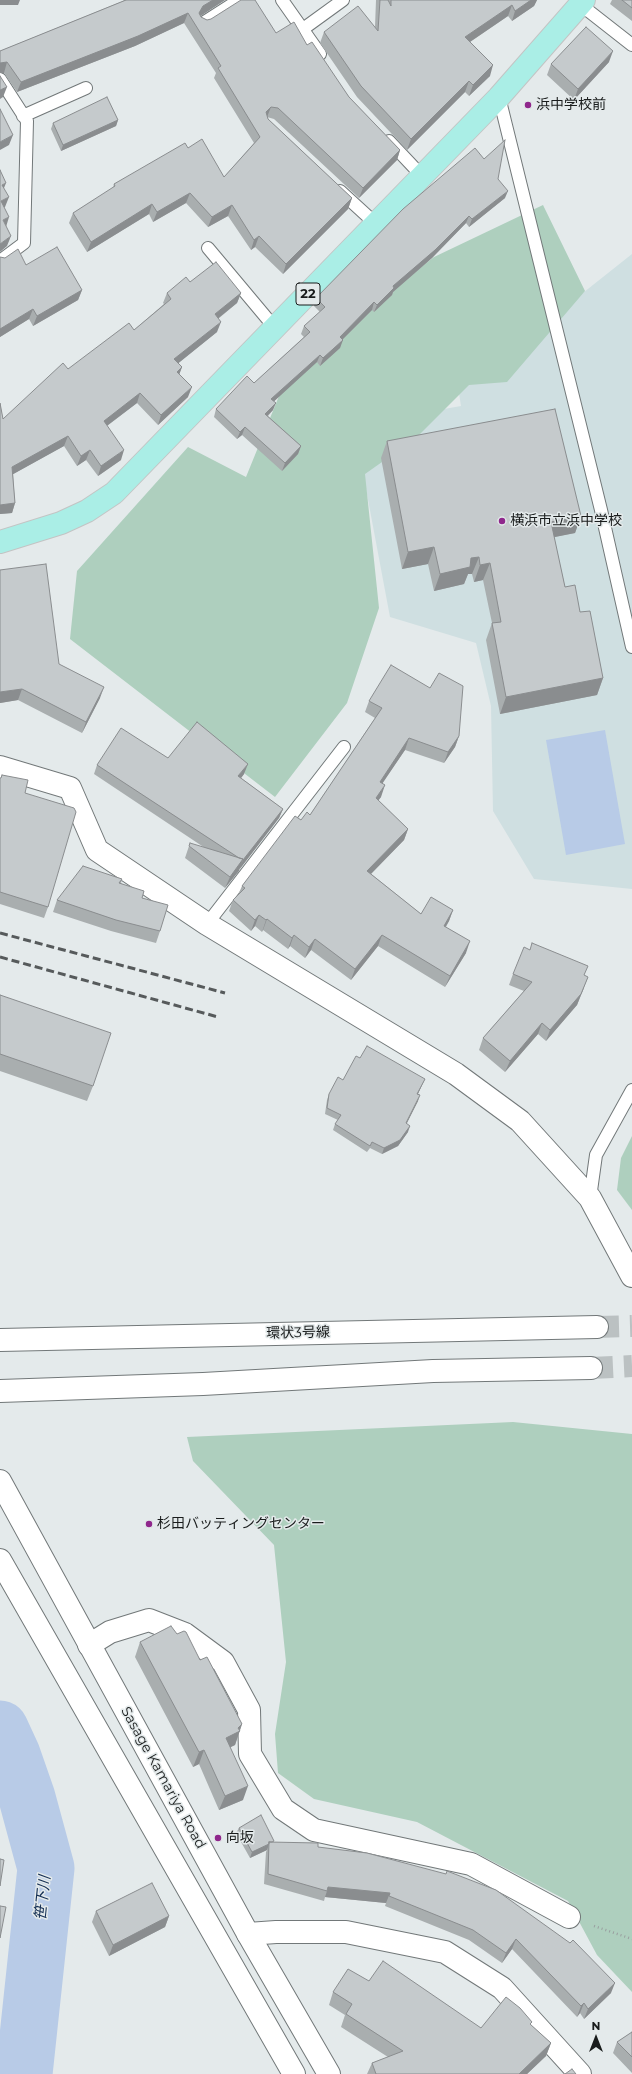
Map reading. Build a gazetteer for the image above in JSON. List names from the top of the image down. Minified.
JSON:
{"streets":{"main road":["22"],"street":["環状3号線","Sasage Kamariya Road"]},"water":["笹下川"],"places":["浜中学校前","横浜市立浜中学校","杉田バッティングセンター","向坂"],"north":"top"}
